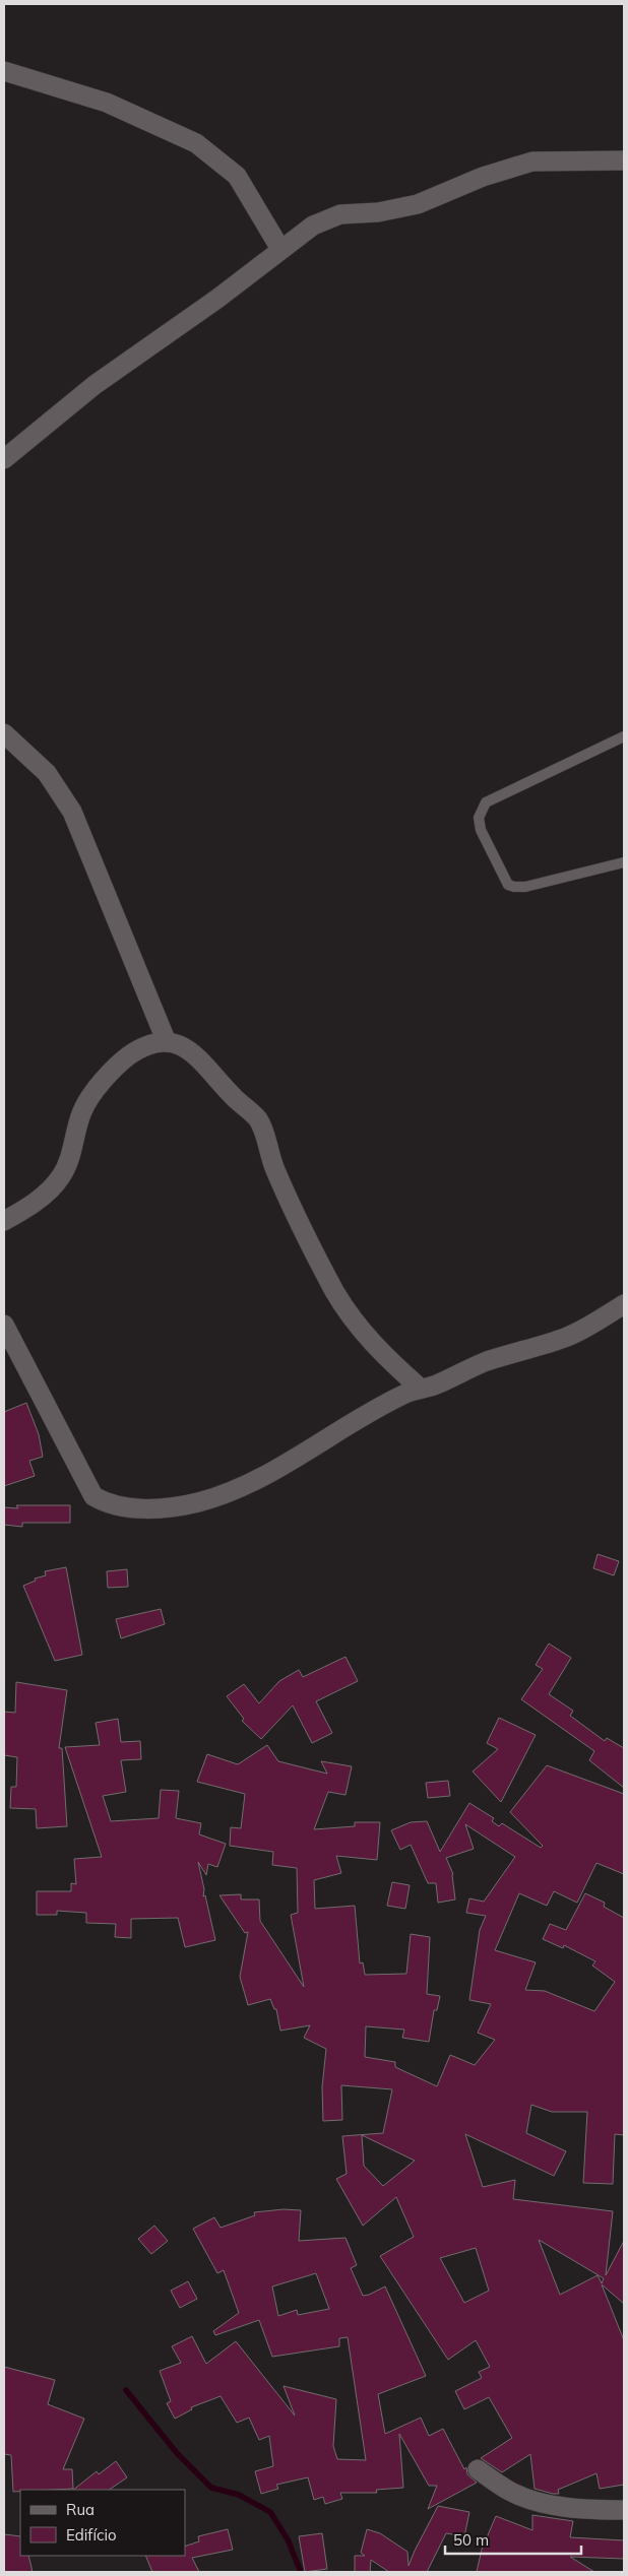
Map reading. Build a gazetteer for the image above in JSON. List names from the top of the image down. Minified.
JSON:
{"legend":["Rua","Edifício"],"scale_bar":"50 m"}
